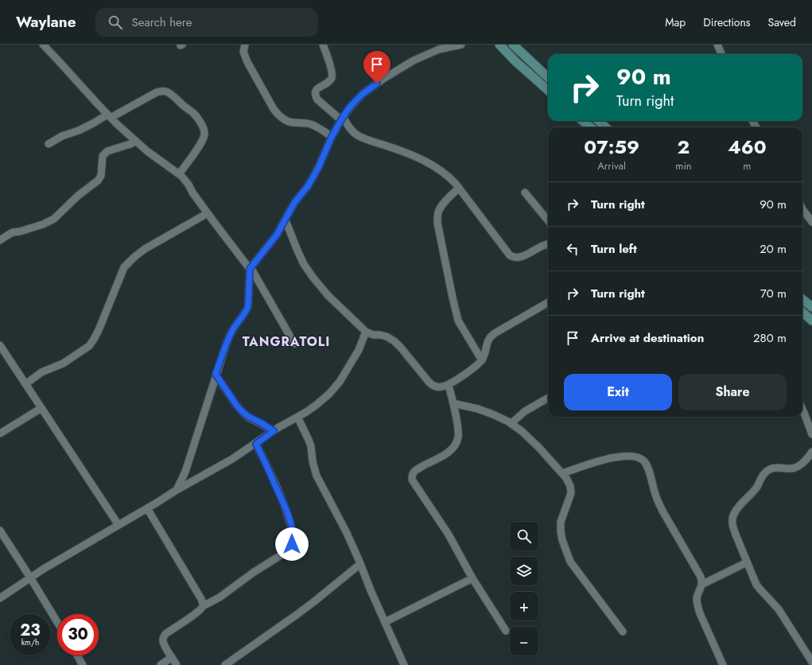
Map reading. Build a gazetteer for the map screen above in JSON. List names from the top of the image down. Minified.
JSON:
{"districts":["TANGRATOLI"],"page":{"header":"Waylane","search":"Search here","nav":["Map","Directions","Saved"],"turn":["90 m","Turn right"],"eta":["07:59","Arrival","2","min","460","m"],"list":[{"name":"Turn right","value":"90 m"},{"name":"Turn left","value":"20 m"},{"name":"Turn right","value":"70 m"},{"name":"Arrive at destination","value":"280 m"}],"buttons":["Exit","Share"],"map_buttons":["+","−"],"speed":"23 km/h","limit":"30"}}
